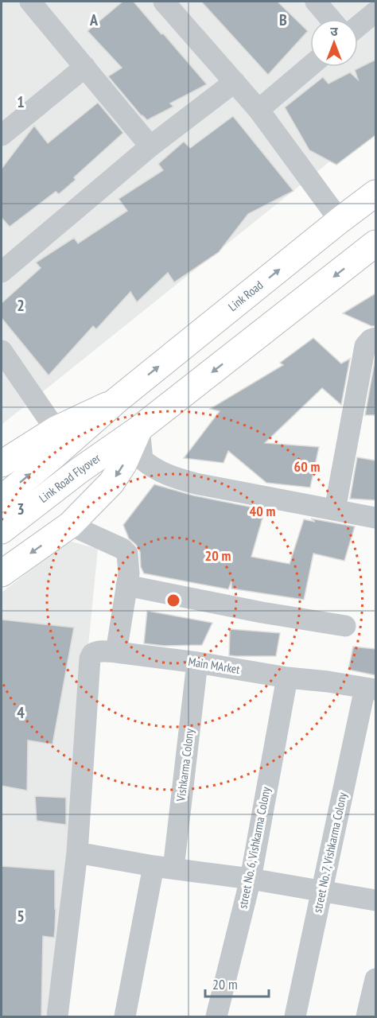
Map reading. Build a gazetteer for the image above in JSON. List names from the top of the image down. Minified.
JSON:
{"streets":{"main road":["Link Road","Link Road Flyover"],"street":["Main MArket","Vishkarma Colony","street No. 6, Vishkarma Colony","street No. 7, Vishkarma Colony"]},"crossings":[["Main MArket","Vishkarma Colony"],["Main MArket","street No. 6, Vishkarma Colony"],["Main MArket","street No. 7, Vishkarma Colony"]],"scale_bar":"20 m","north":"top","grid":{"columns":["A","B"],"rows":["1","2","3","4","5"]},"rings":["60 m","40 m","20 m"]}
